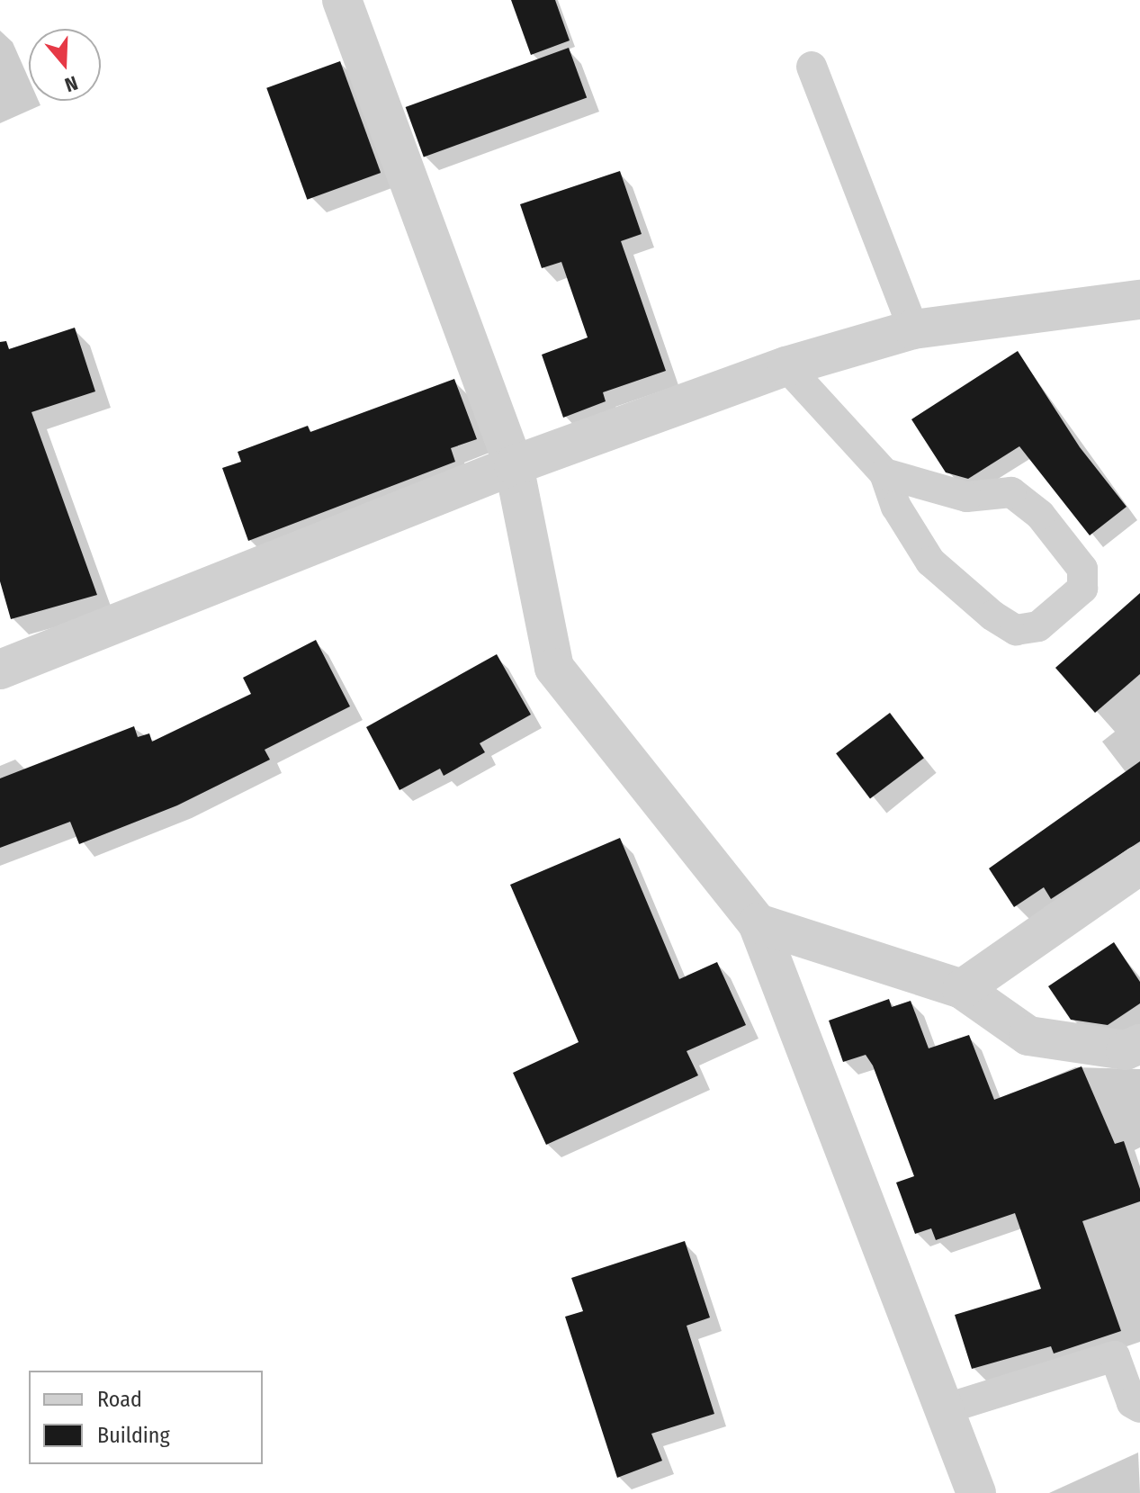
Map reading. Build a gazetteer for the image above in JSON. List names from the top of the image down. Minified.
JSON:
{"legend":["Road","Building"],"north":"bottom"}
